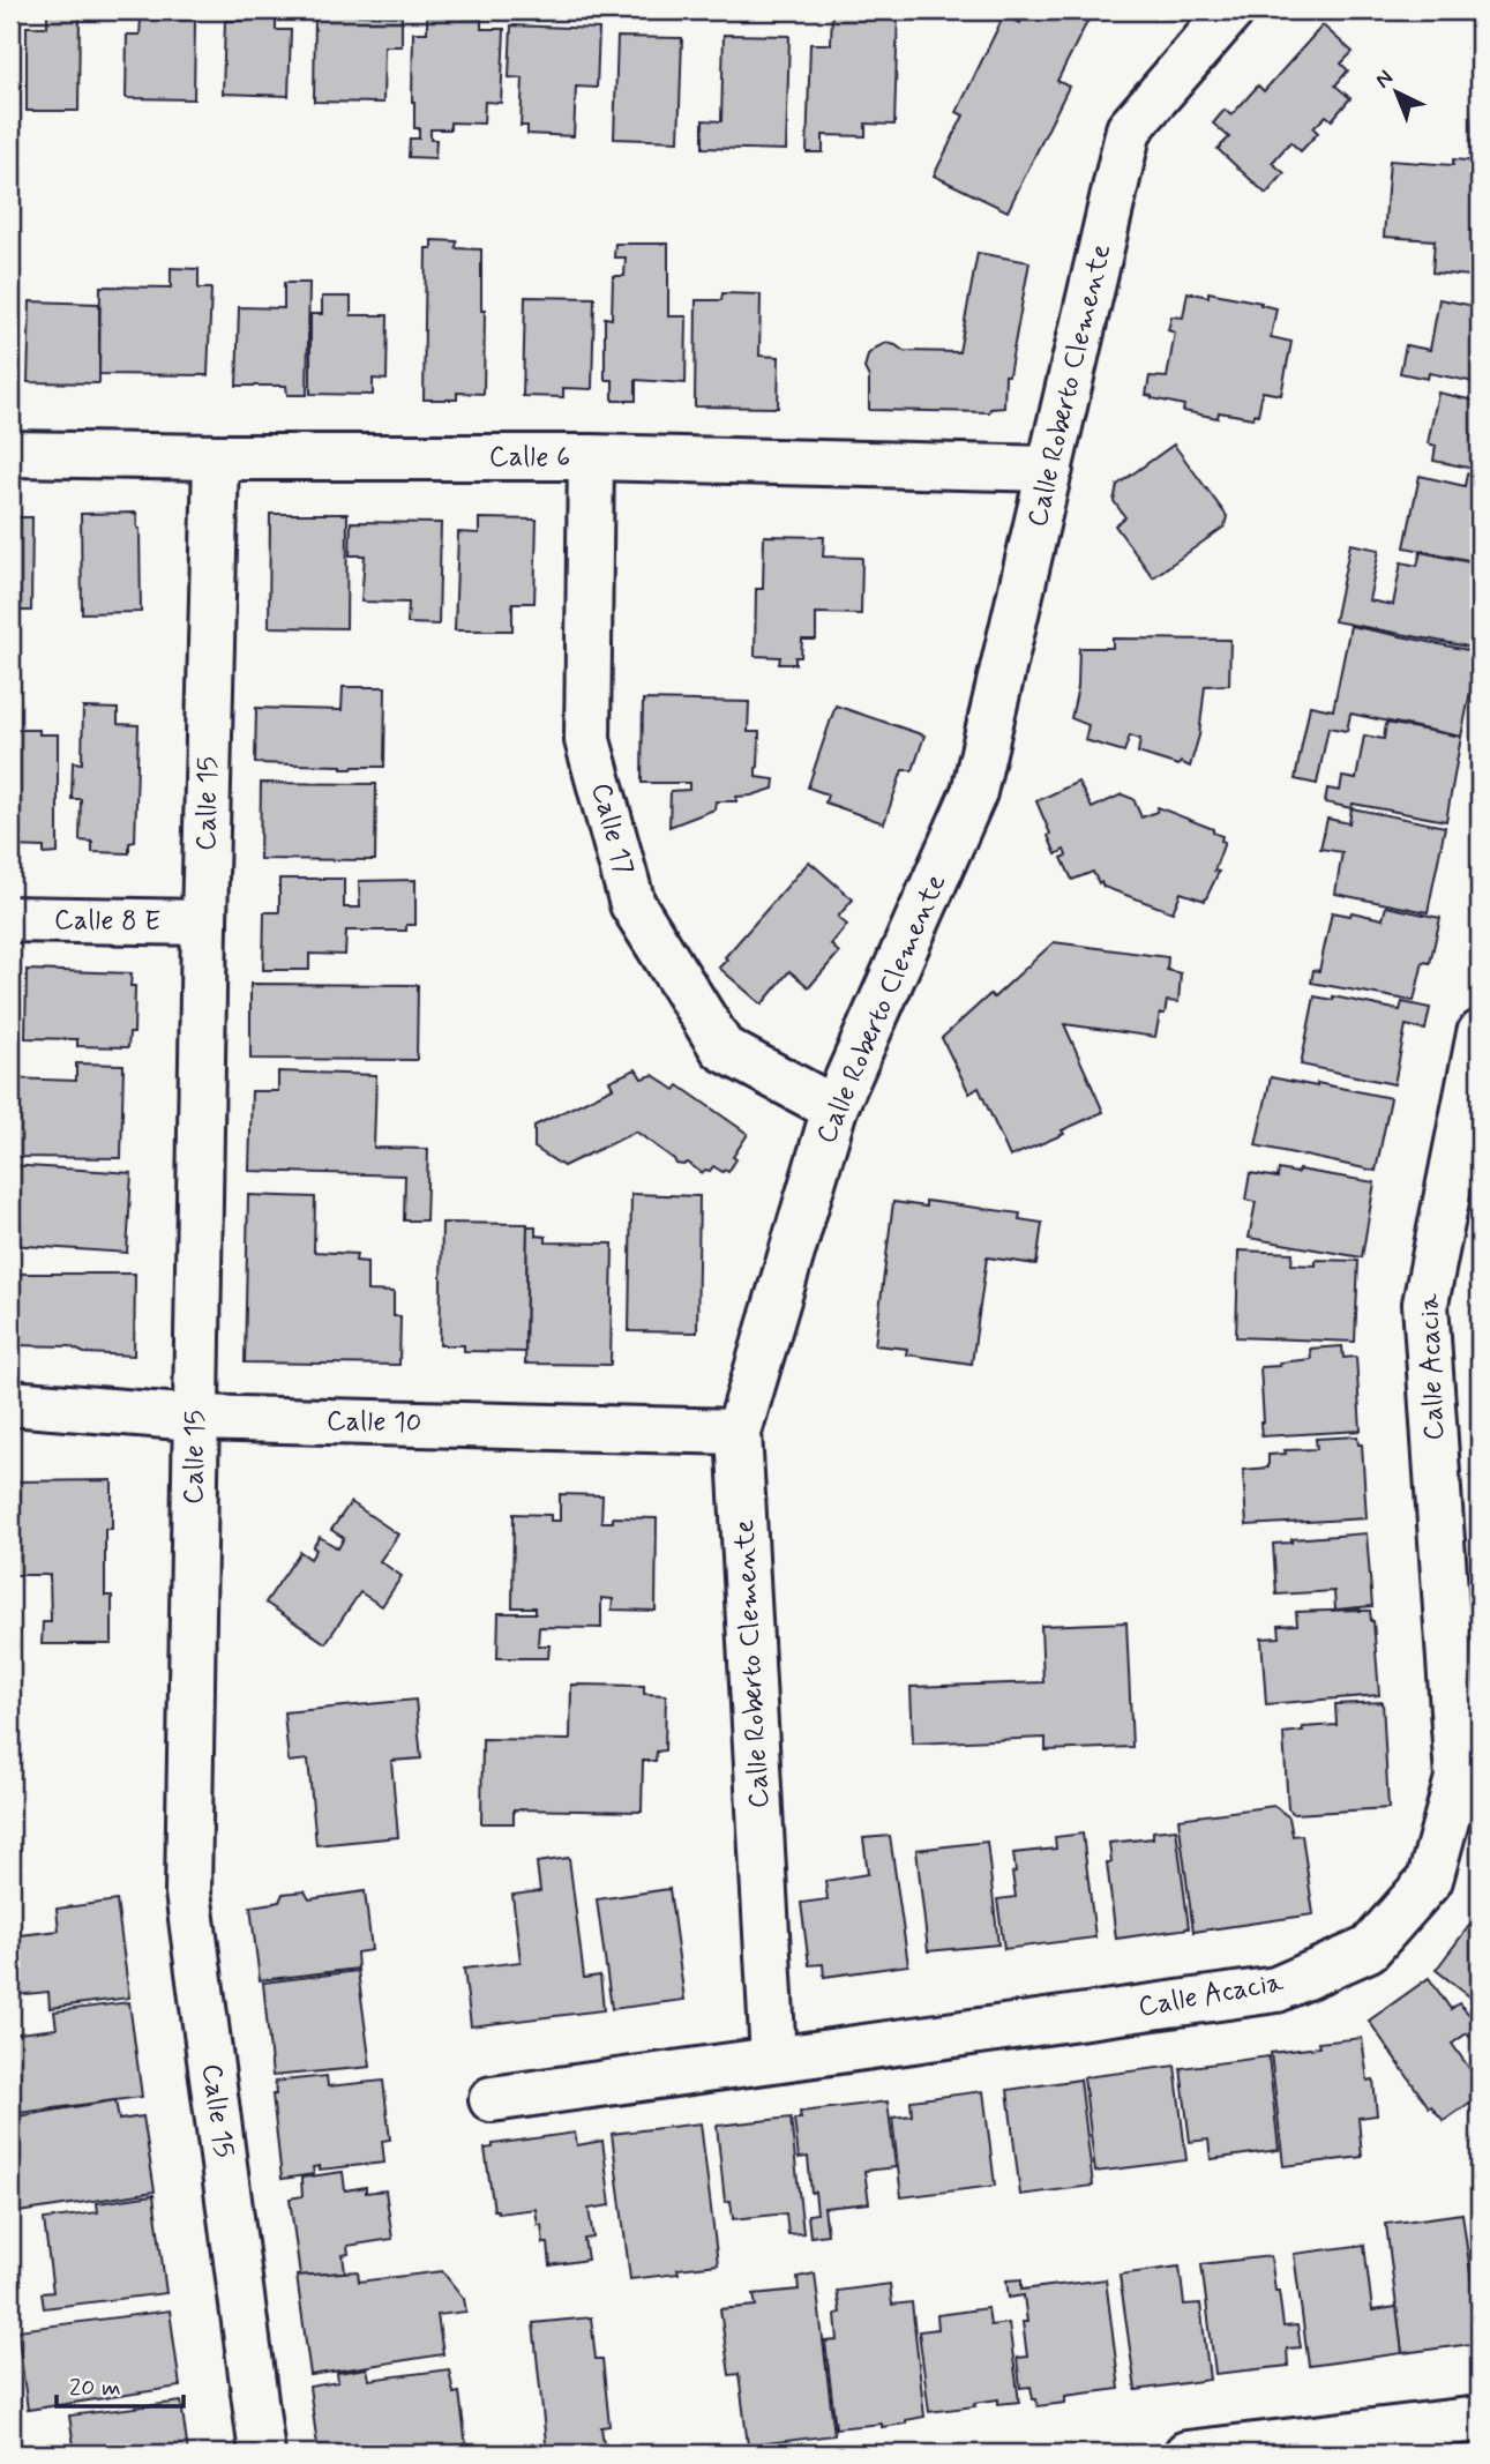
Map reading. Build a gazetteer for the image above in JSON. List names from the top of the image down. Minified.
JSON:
{"streets":{"street":["Calle Roberto Clemente","Calle 6","Calle 15","Calle 17","Calle 8 E","Calle Acacia","Calle 10"]},"crossings":[["Calle Roberto Clemente","Calle 6"],["Calle Roberto Clemente","Calle 17"],["Calle Roberto Clemente","Calle Acacia"],["Calle Roberto Clemente","Calle 10"],["Calle 6","Calle 15"],["Calle 6","Calle 17"],["Calle 15","Calle 8 E"],["Calle 15","Calle 10"]],"scale_bar":"20 m","north":"top left"}
